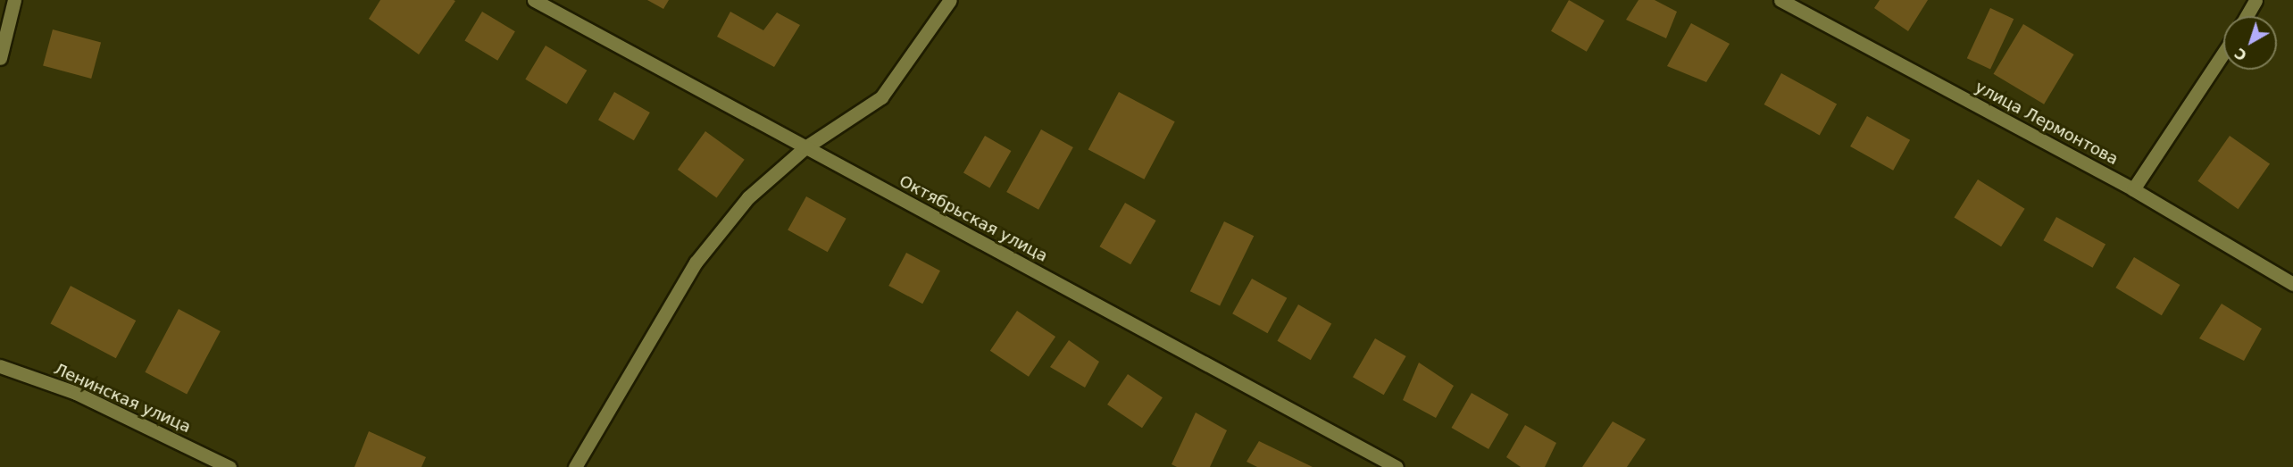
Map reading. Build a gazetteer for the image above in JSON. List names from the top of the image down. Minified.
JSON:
{"streets":{"street":["улица Лермонтова","Октябрьская улица","Ленинская улица"]},"north":"bottom left"}
